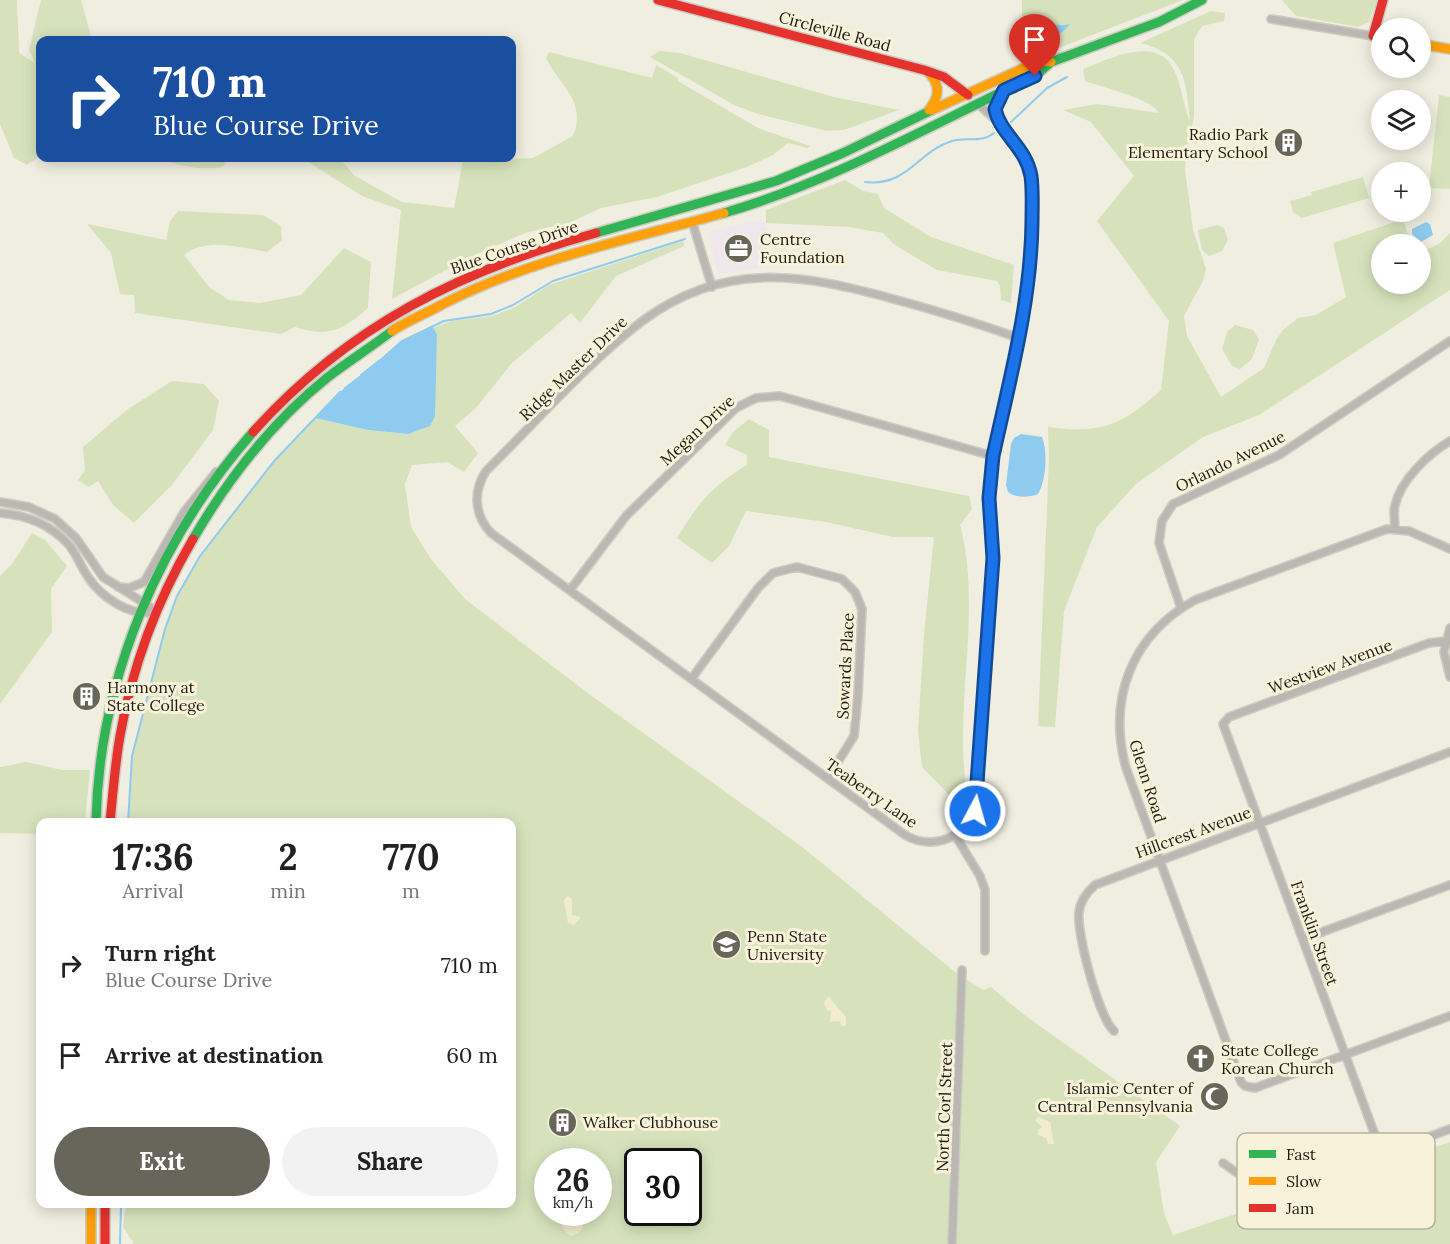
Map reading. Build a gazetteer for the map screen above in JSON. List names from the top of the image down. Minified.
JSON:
{"streets":{"main road":["Circleville Road","Blue Course Drive"],"street":["Ridge Master Drive","Megan Drive","Orlando Avenue","Sowards Place","Westview Avenue","Glenn Road","Teaberry Lane","Hillcrest Avenue","Franklin Street","North Corl Street"]},"crossings":[["Circleville Road","Blue Course Drive"],["Ridge Master Drive","Megan Drive"],["Ridge Master Drive","Teaberry Lane"],["Megan Drive","Teaberry Lane"],["Orlando Avenue","Glenn Road"],["Sowards Place","Teaberry Lane"],["Westview Avenue","Franklin Street"],["Glenn Road","Hillcrest Avenue"],["Glenn Road","Franklin Street"],["Hillcrest Avenue","Franklin Street"]],"places":{"building":["Radio Park Elementary School","Harmony at State College","Walker Clubhouse"],"office":["Centre Foundation"],"school or university":["Penn State University"],"church":["State College Korean Church"],"mosque":["Islamic Center of Central Pennsylvania"]},"legend":["Fast","Slow","Jam"],"page":{"map_buttons":["+","−"],"turn":["710 m","Blue Course Drive"],"eta":["17:36","Arrival","2","min","770","m"],"list":[{"name":"Turn right","note":"Blue Course Drive","value":"710 m"},{"name":"Arrive at destination","value":"60 m"}],"buttons":["Exit","Share"],"speed":"26 km/h","limit":"30"}}
